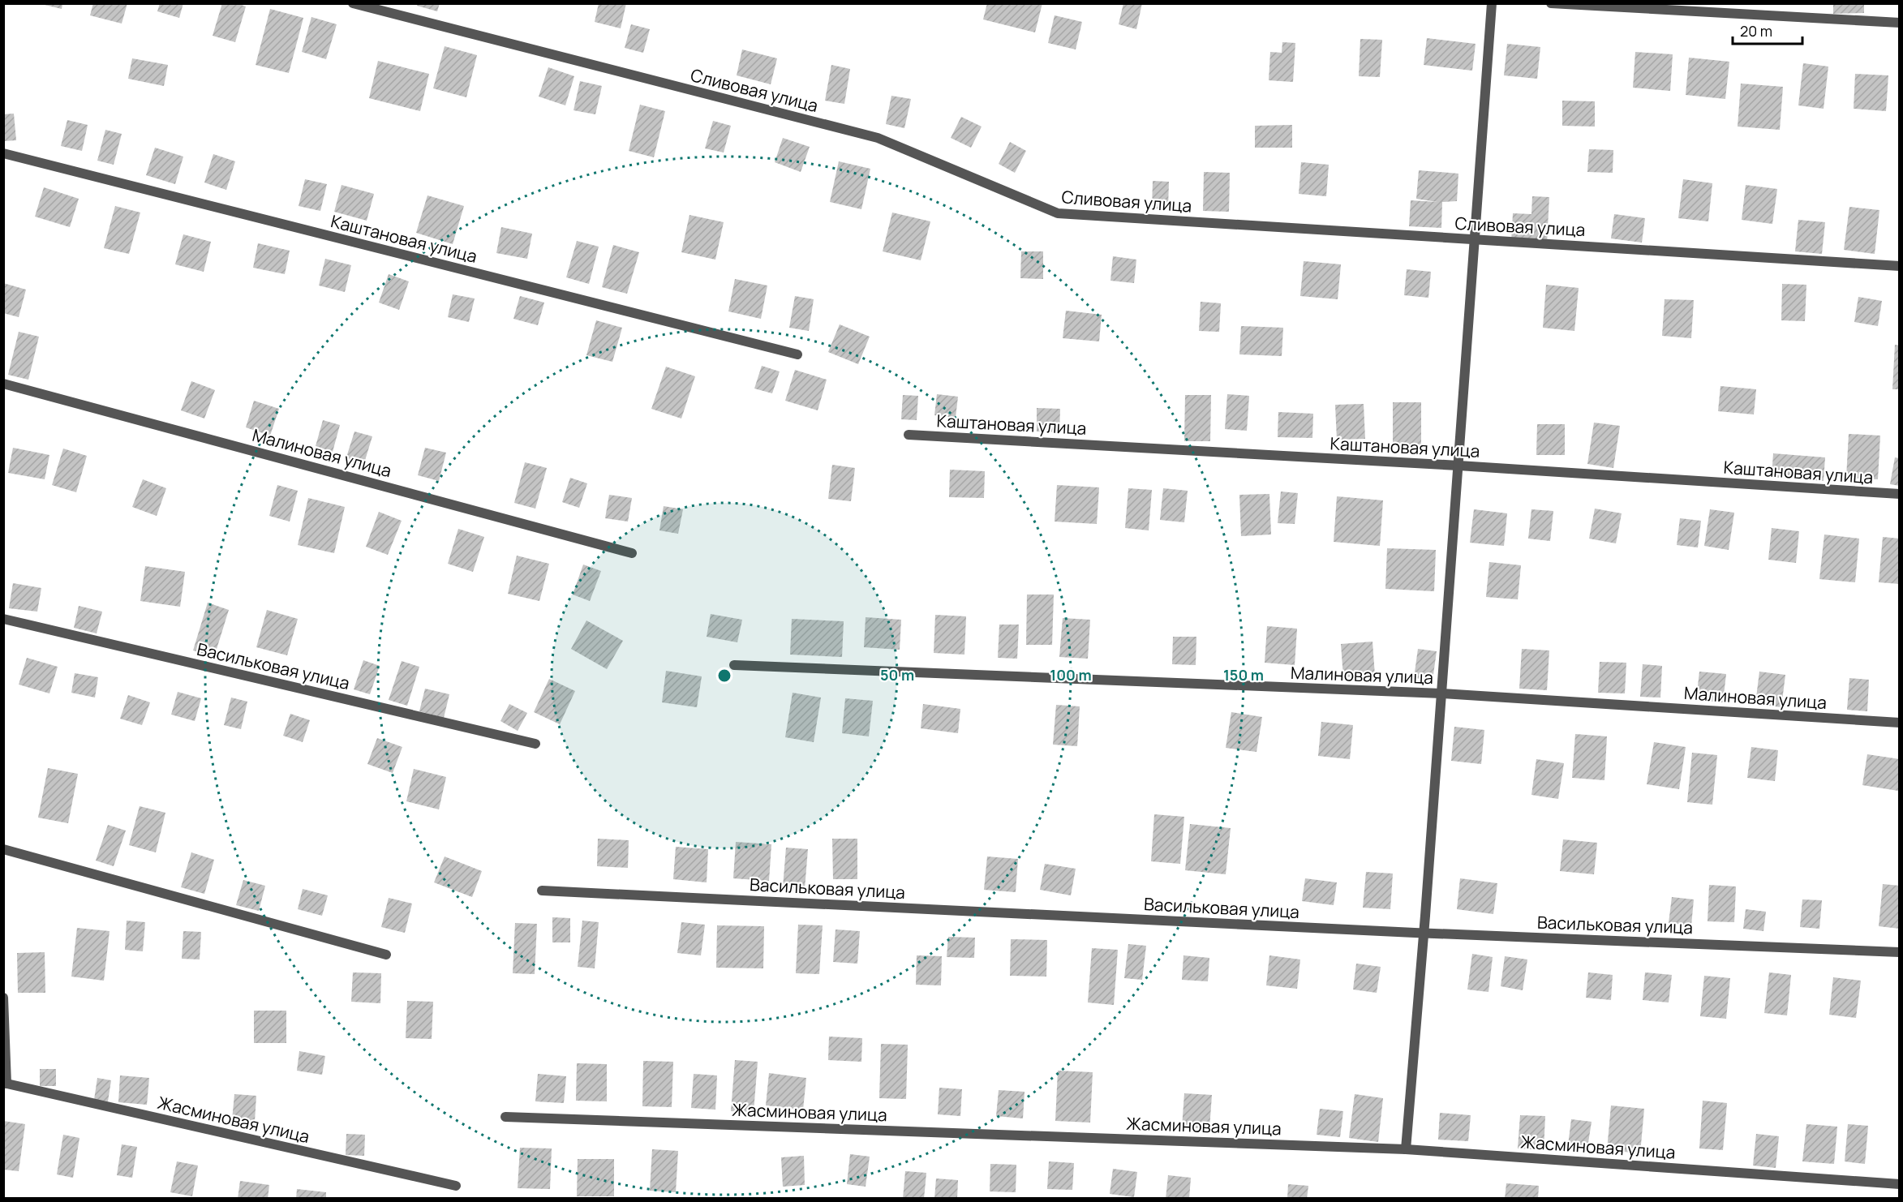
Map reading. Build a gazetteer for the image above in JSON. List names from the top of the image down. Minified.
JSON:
{"streets":{"street":["Сливовая улица","Каштановая улица","Малиновая улица","Васильковая улица","Жасминовая улица"]},"scale_bar":"20 m","rings":["50 m","100 m","150 m"]}
